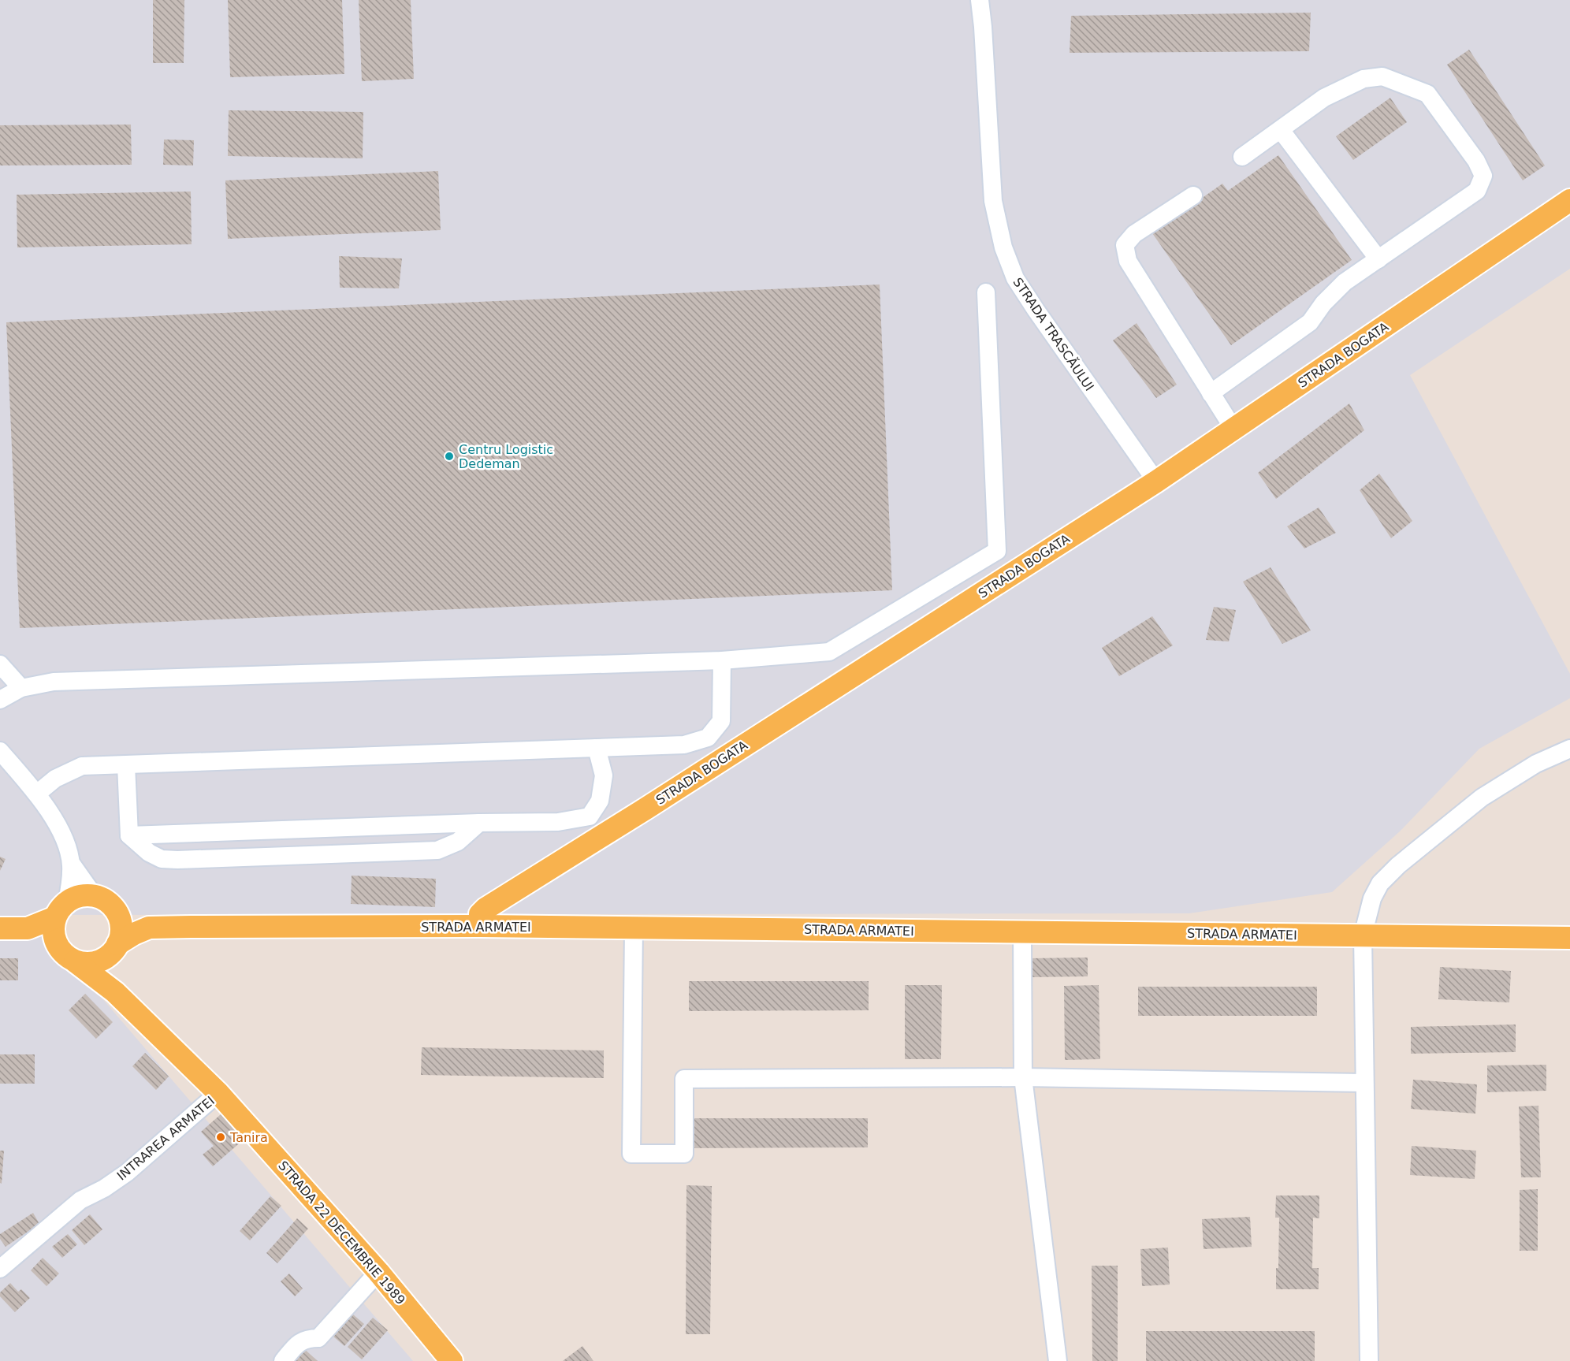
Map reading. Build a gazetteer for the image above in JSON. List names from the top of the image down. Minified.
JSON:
{"streets":{"main road":["STRADA BOGATA","STRADA ARMATEI","STRADA 22 DECEMBRIE 1989"],"street":["STRADA TRASCĂULUI","INTRAREA ARMATEI"]},"crossings":[["STRADA TRASCĂULUI","STRADA BOGATA"],["STRADA BOGATA","STRADA ARMATEI"],["STRADA ARMATEI","STRADA 22 DECEMBRIE 1989"],["INTRAREA ARMATEI","STRADA 22 DECEMBRIE 1989"]],"places":["Centru Logistic Dedeman","Tanira"]}
